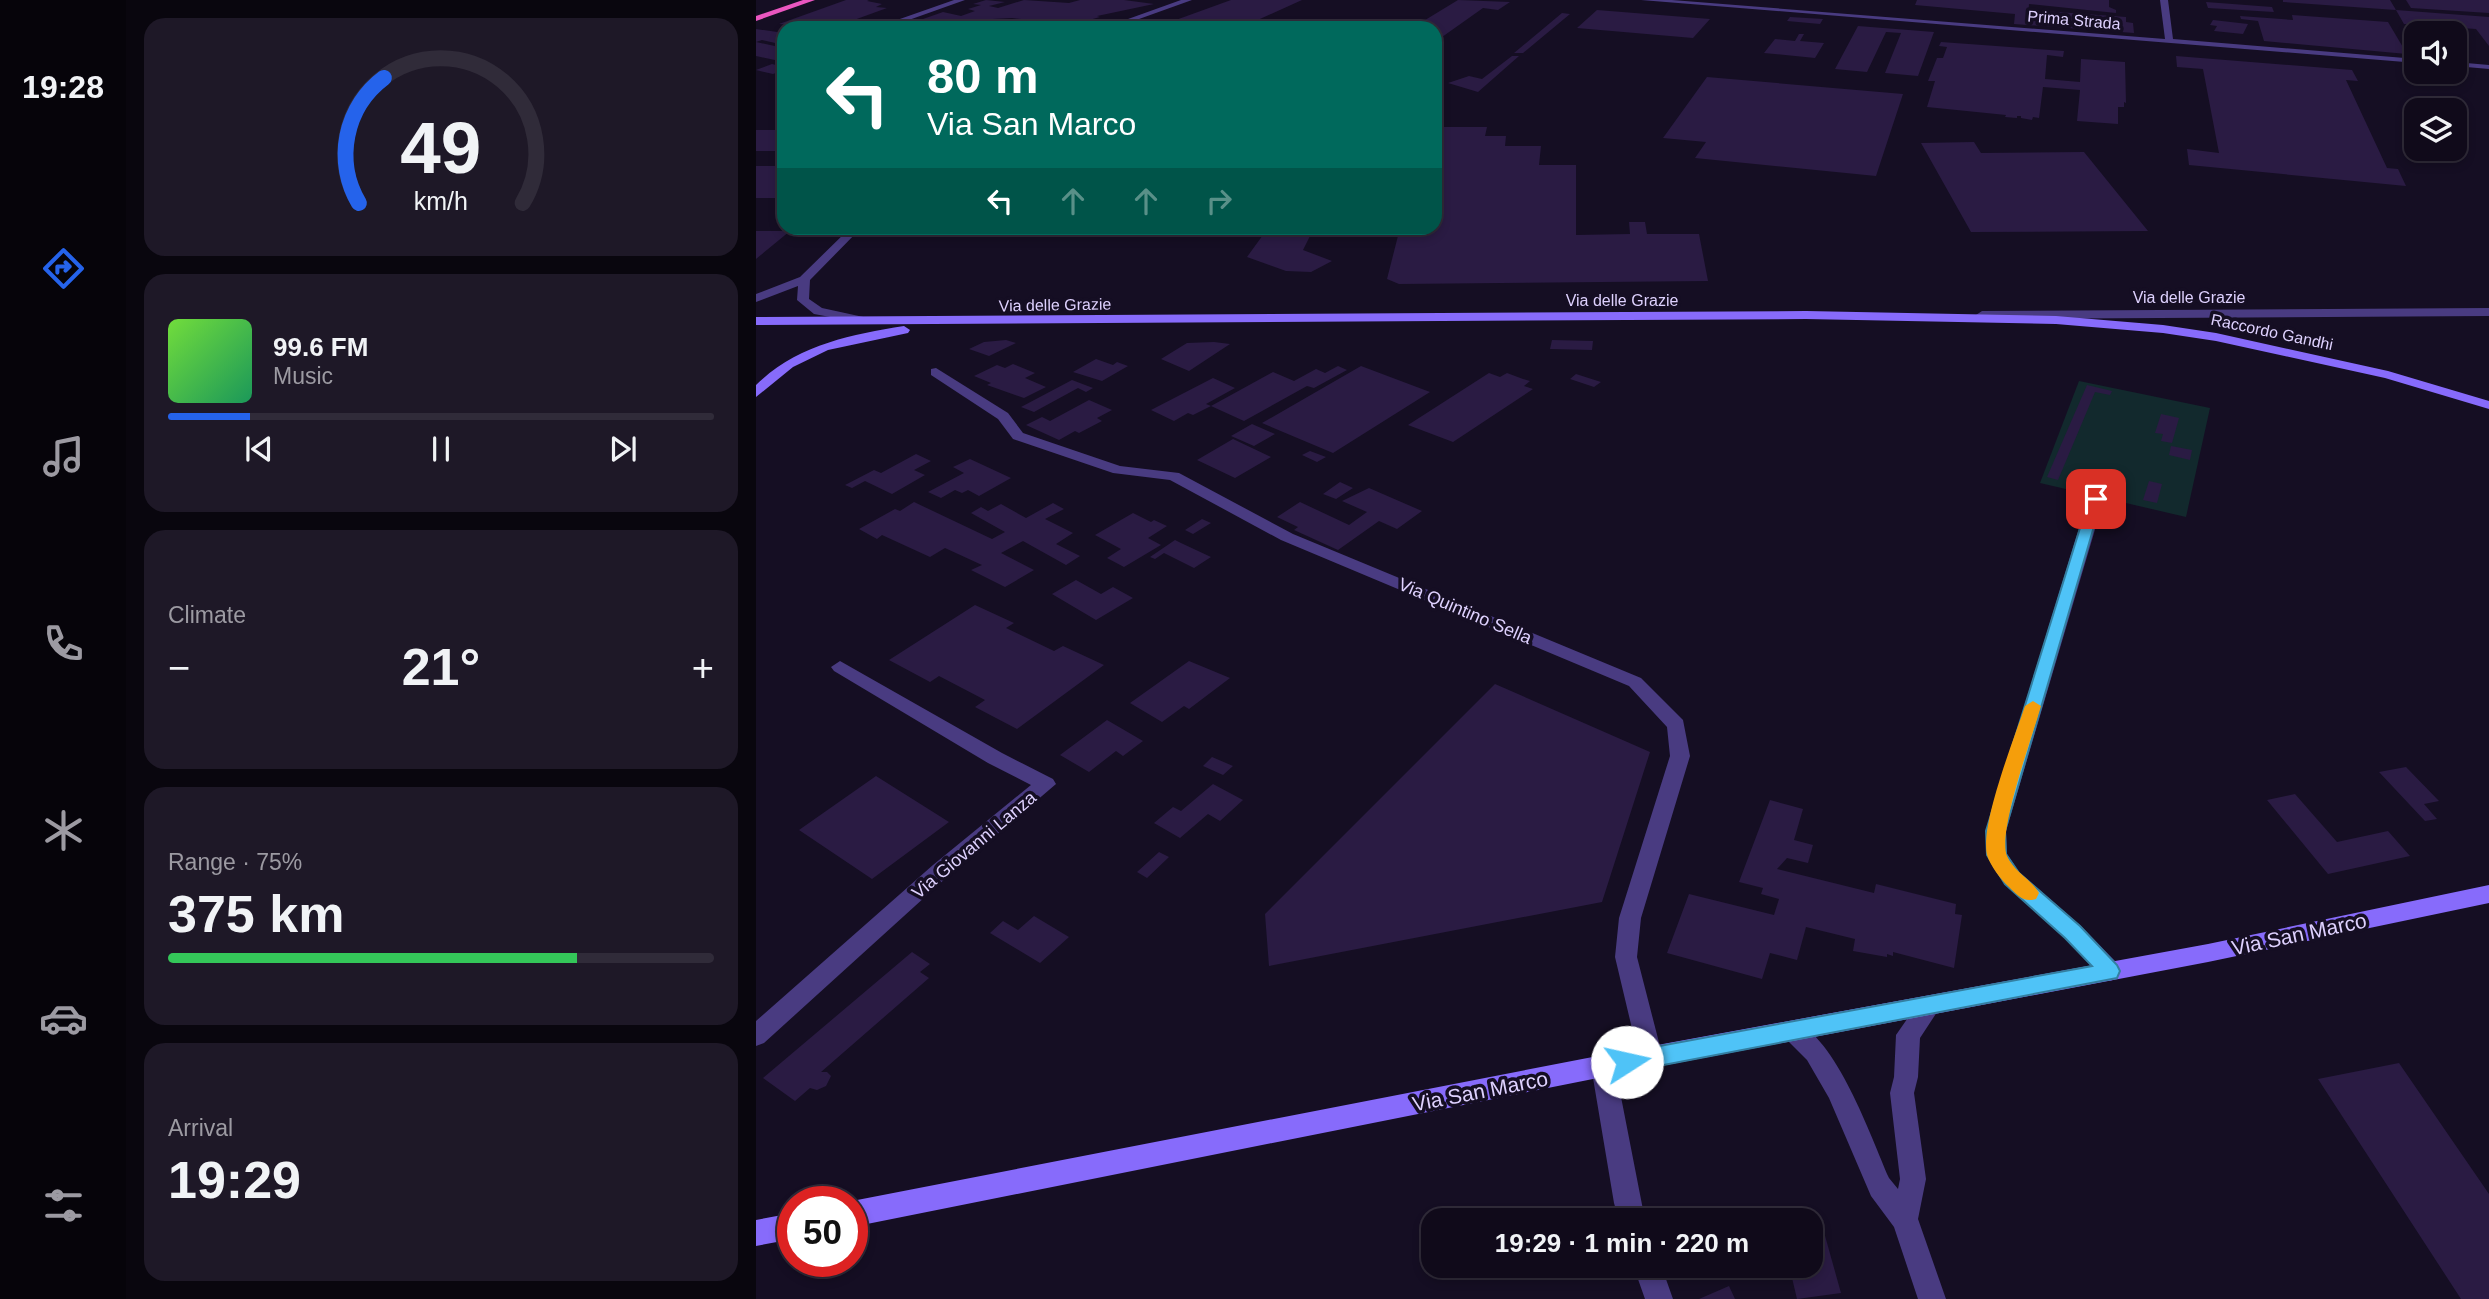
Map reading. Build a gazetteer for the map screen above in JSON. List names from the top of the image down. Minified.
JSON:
{"streets":{"main road":["Via delle Grazie","Raccordo Gandhi","Via San Marco"],"street":["Prima Strada","Via Quintino Sella","Via Giovanni Lanza"]},"crossings":[["Via delle Grazie","Raccordo Gandhi"],["Via Quintino Sella","Via San Marco"]],"page":{"tabs":"19:28","turn":["80 m","Via San Marco"],"song":["99.6 FM","Music"],"tile":["Climate",["Range · 75%","375 km"],["Arrival","19:29"]],"heat":["−","21°","+"],"limit":"50","trip":"19:29 · 1 min · 220 m","gauge":["49","km/h"]}}
